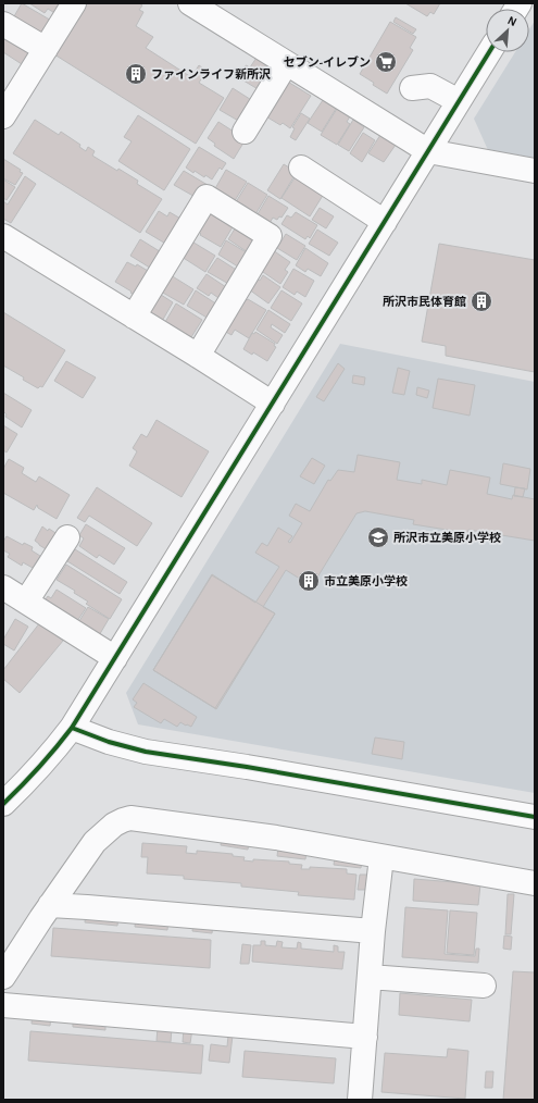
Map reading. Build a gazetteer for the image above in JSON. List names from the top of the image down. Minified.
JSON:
{"places":{"supermarket":["セブン-イレブン"],"building":["ファインライフ新所沢","所沢市民体育館","市立美原小学校"],"school or university":["所沢市立美原小学校"]},"north":"top right"}
